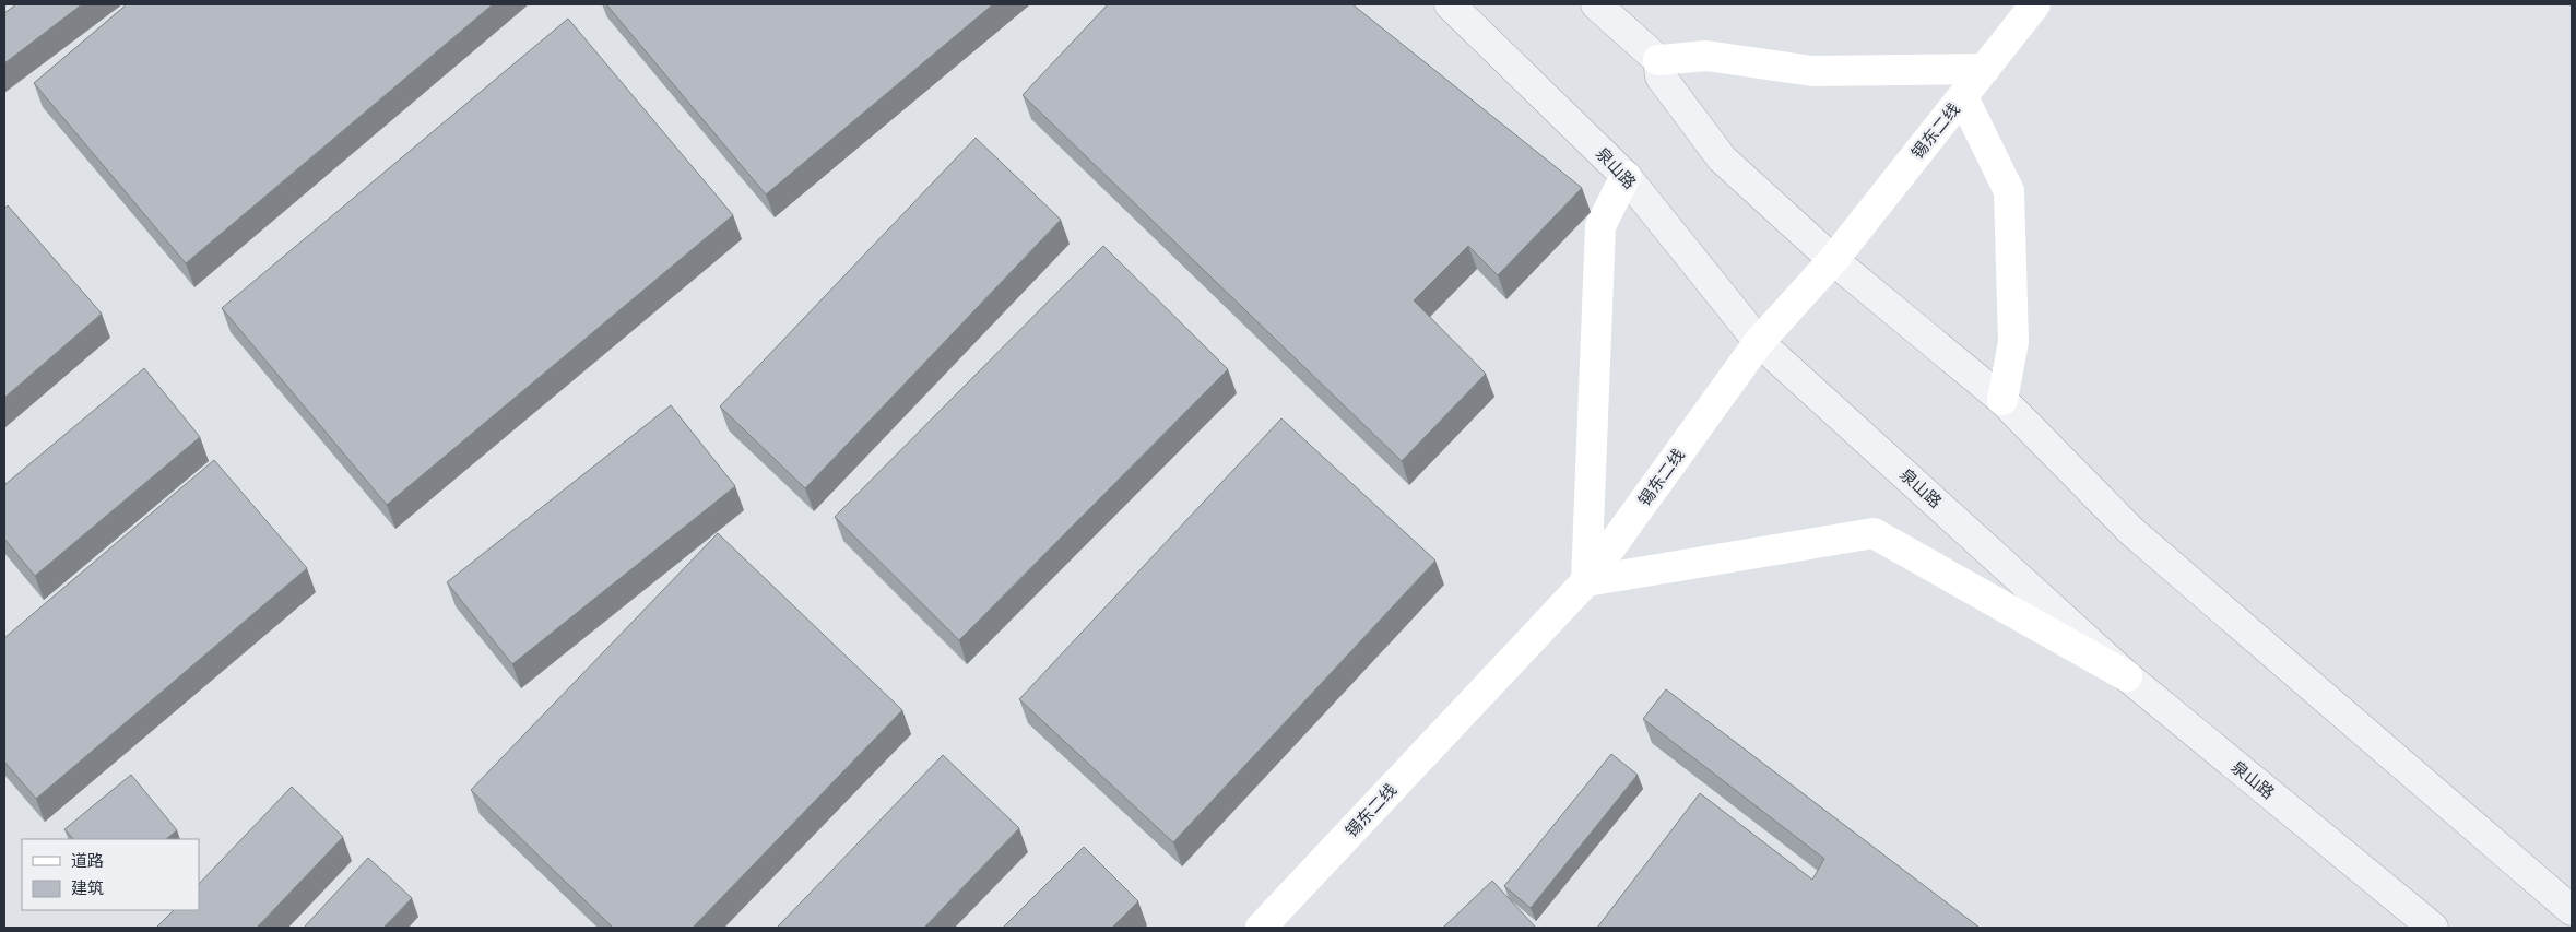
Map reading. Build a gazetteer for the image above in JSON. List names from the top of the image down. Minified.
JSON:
{"streets":{"main road":["锡东二线"],"street":["泉山路"]},"crossings":[["锡东二线","泉山路"]],"legend":["道路","建筑"]}
